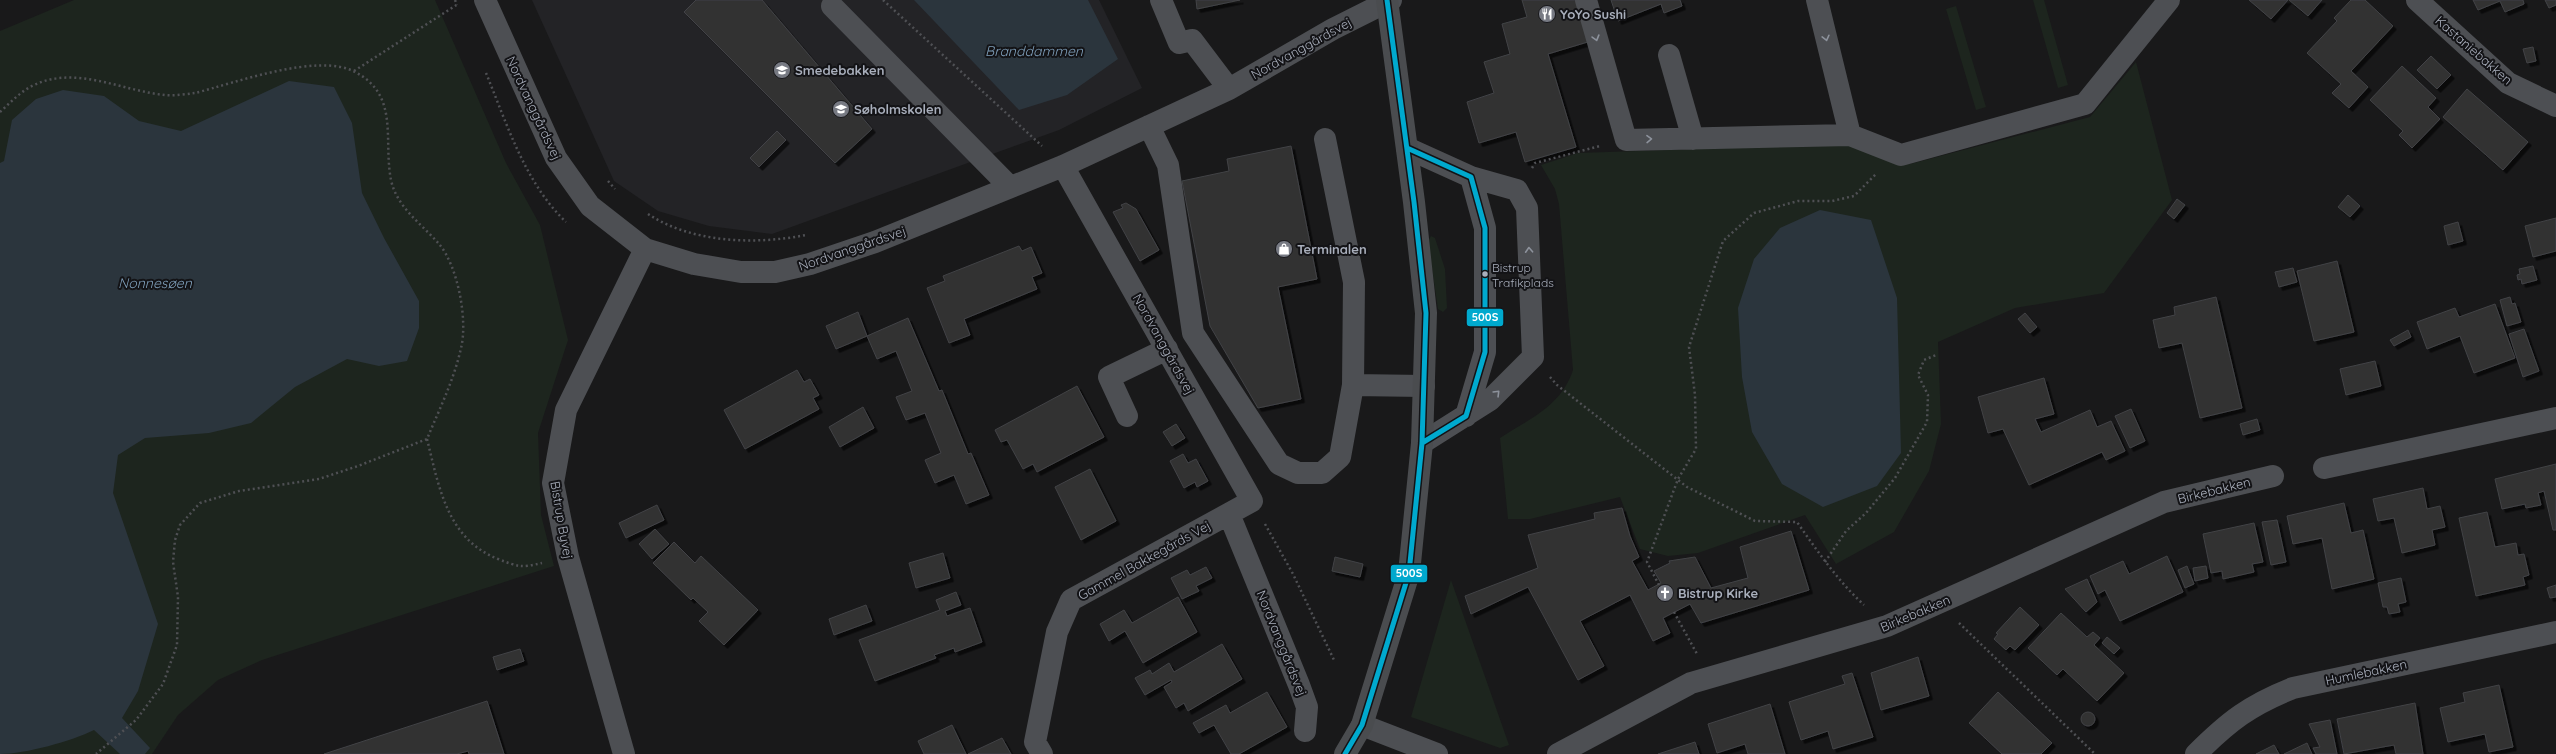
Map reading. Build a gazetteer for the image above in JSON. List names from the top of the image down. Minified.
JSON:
{"streets":{"street":["Nordvanggårdsvej","Kastaniebakken","Birkebakken","Bistrup Byvej","Gammel Bakkegårds Vej","Humlebakken"]},"crossings":[["Nordvanggårdsvej","Bistrup Byvej"],["Nordvanggårdsvej","Gammel Bakkegårds Vej"]],"water":["Branddammen","Nonnesøen"],"places":{"restaurant":["YoYo Sushi"],"school or university":["Smedebakken","Søholmskolen"],"shop":["Terminalen"],"other":["Bistrup Trafikplads"],"church":["Bistrup Kirke"]},"lines":["transit line 500S"]}
